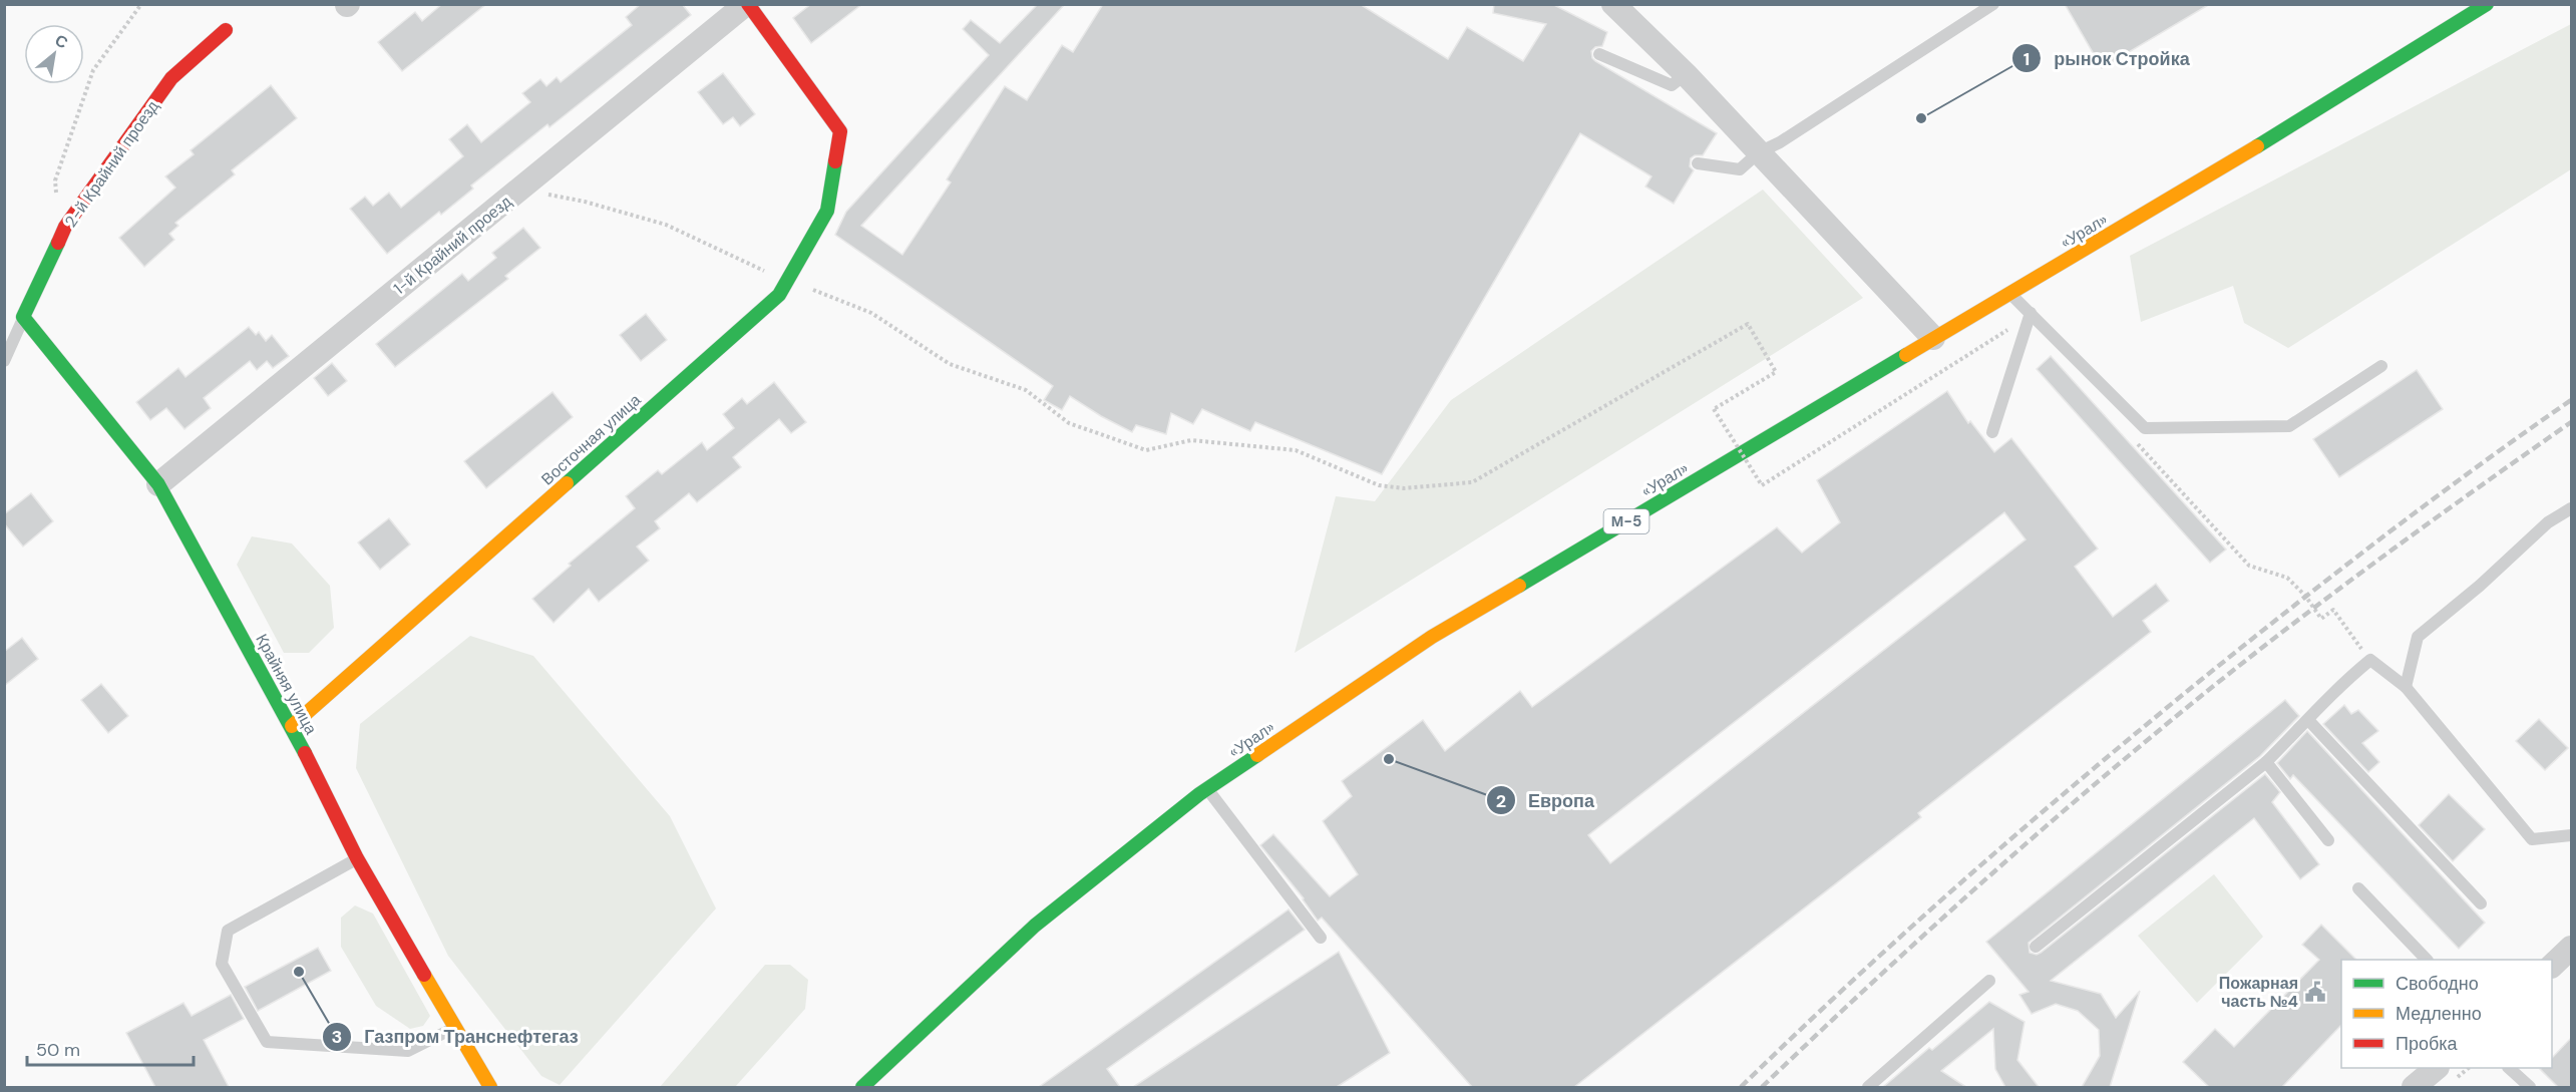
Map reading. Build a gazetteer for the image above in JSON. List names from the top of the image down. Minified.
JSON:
{"streets":{"main road":["2-й Крайний проезд","«Урал»","Восточная улица","М-5","Крайняя улица"],"street":["1-й Крайний проезд"]},"crossings":[["2-й Крайний проезд","Крайняя улица"],["1-й Крайний проезд","Восточная улица"],["1-й Крайний проезд","Крайняя улица"],["Восточная улица","Крайняя улица"]],"places":{"other":["рынок Стройка","Европа","Газпром Транснефтегаз"],"public building":["Пожарная часть №4"]},"legend":["Свободно","Медленно","Пробка"],"scale_bar":"50 m","north":"top right"}
